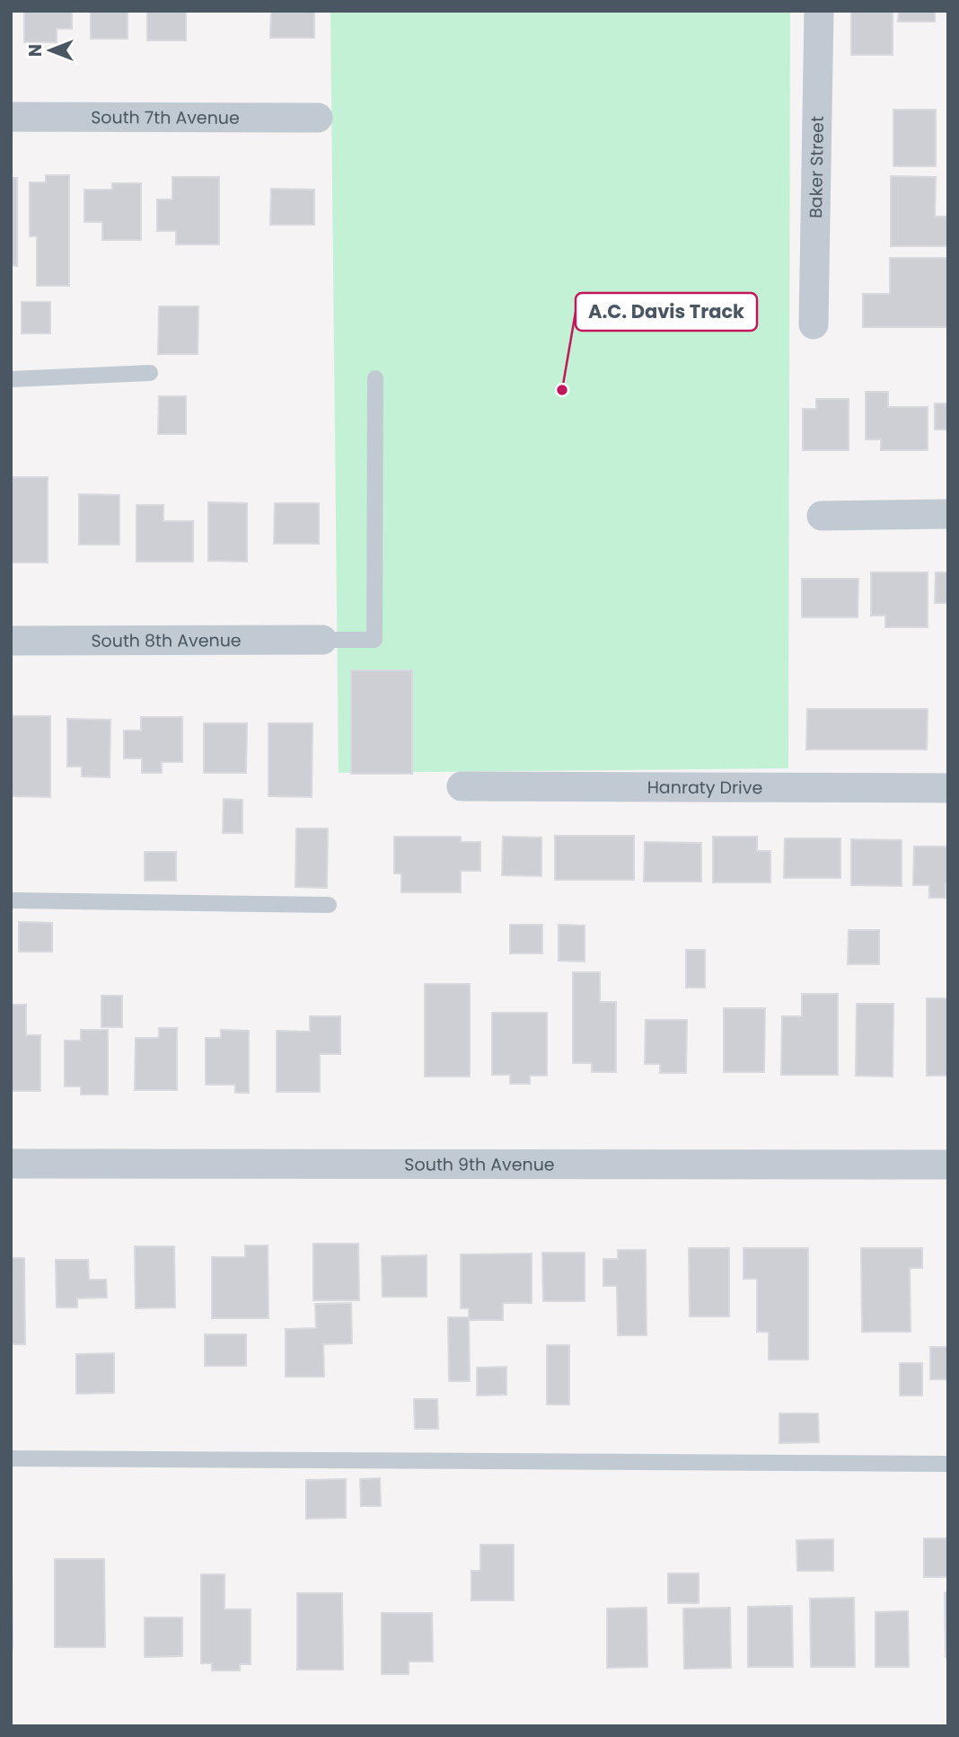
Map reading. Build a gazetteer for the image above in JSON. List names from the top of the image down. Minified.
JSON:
{"streets":{"street":["South 7th Avenue","Baker Street","South 8th Avenue","Hanraty Drive","South 9th Avenue"]},"places":["A.C. Davis Track"],"north":"left"}
